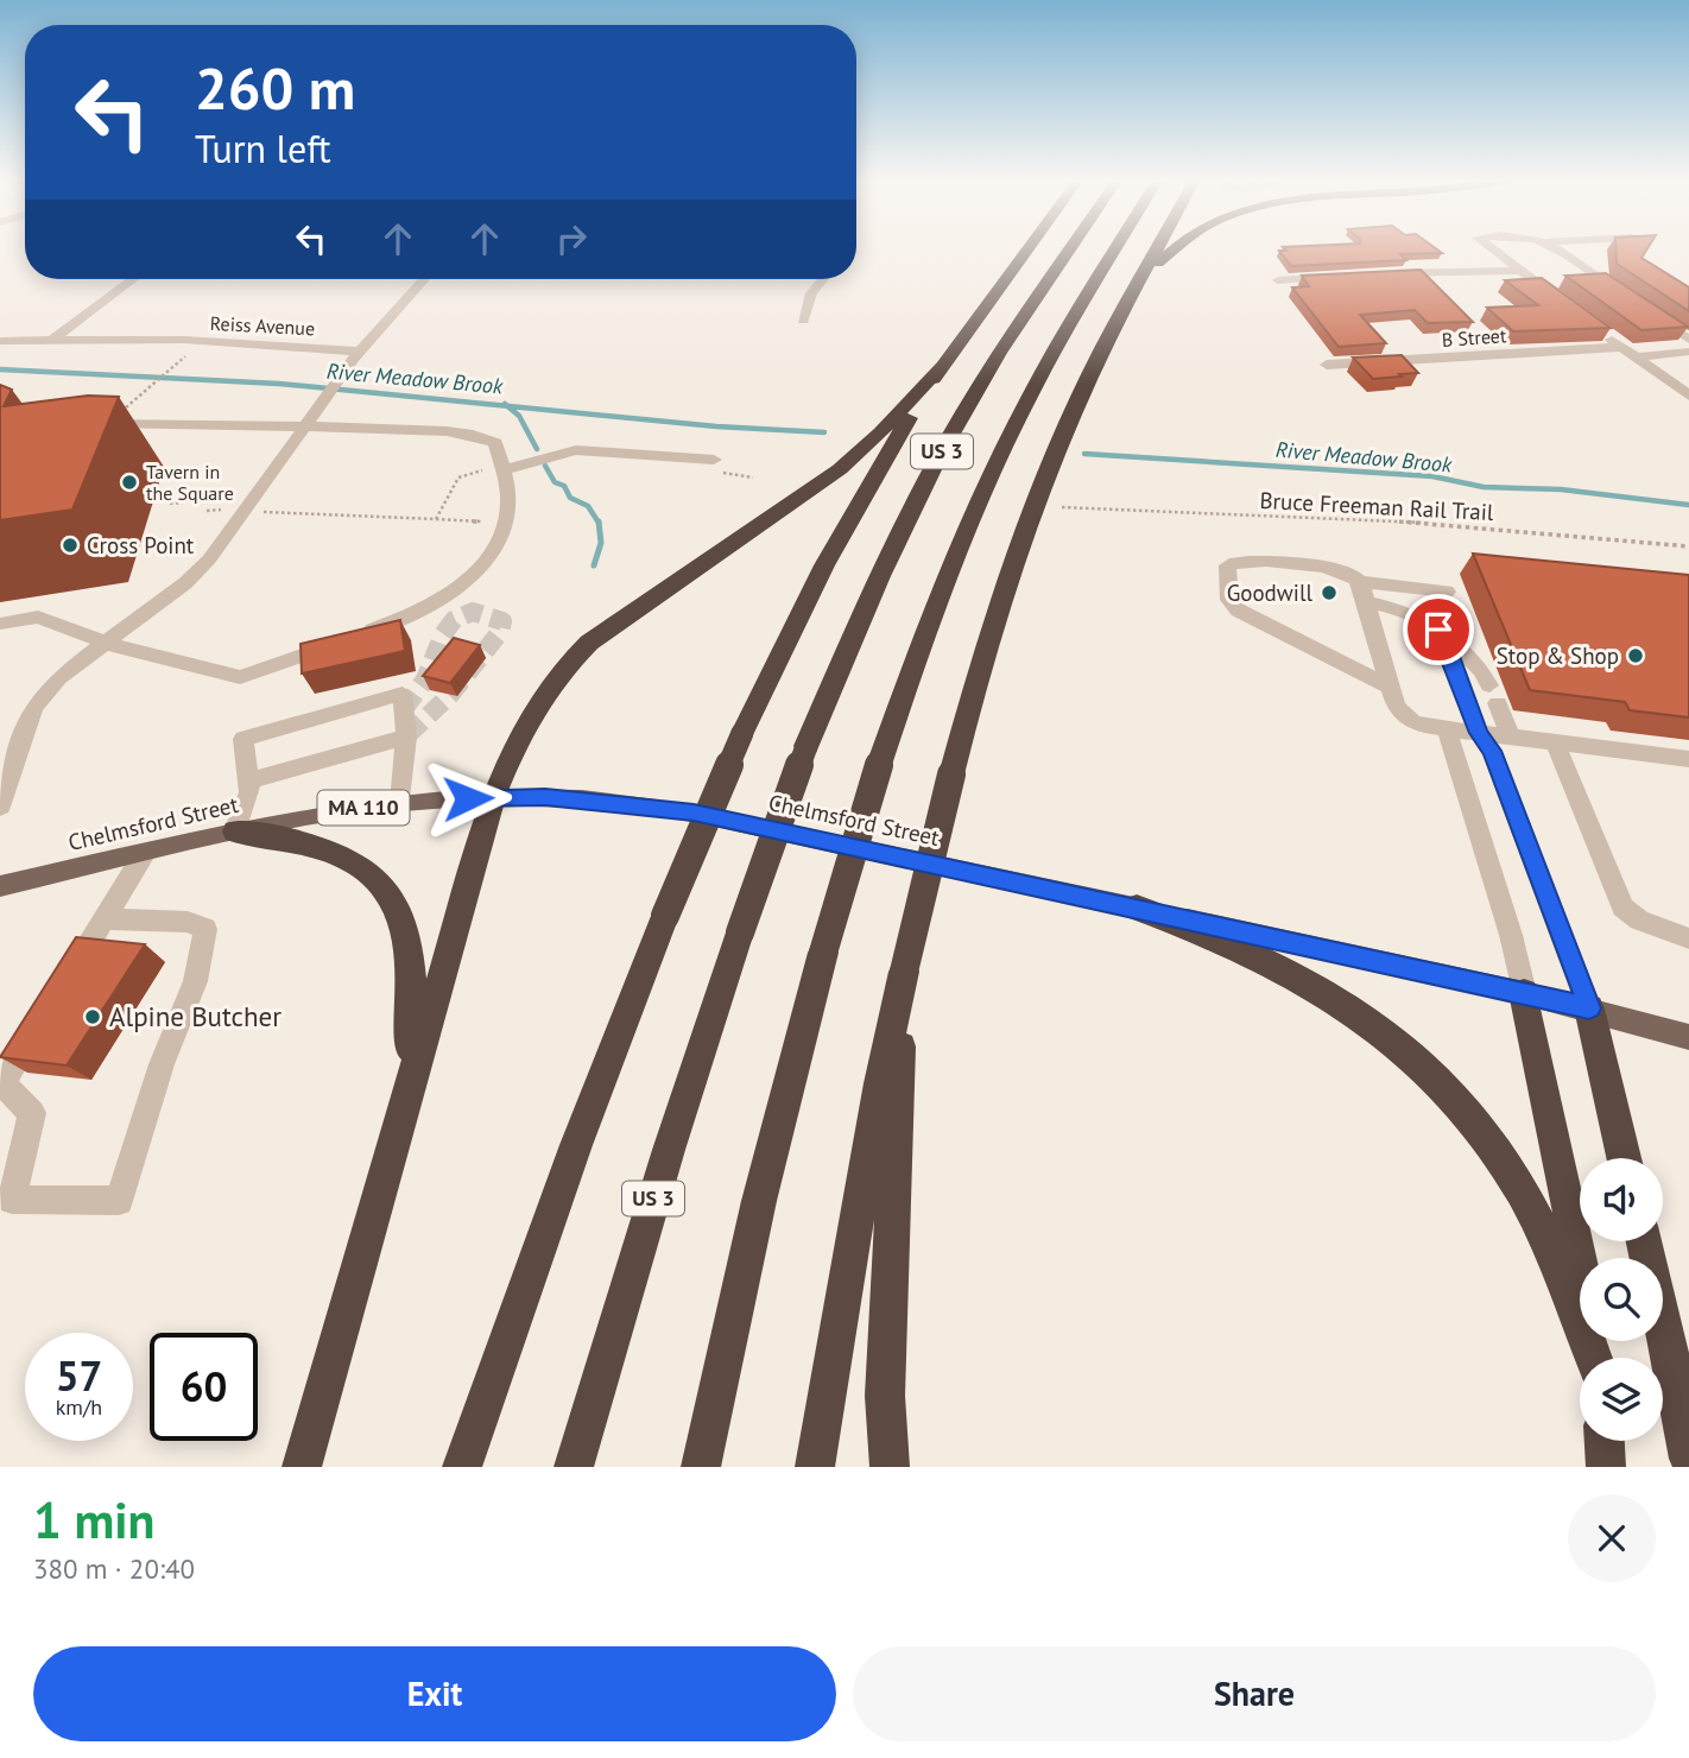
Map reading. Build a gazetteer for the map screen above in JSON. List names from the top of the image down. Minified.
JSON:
{"streets":{"highway":["US 3"],"main road":["MA 110","Chelmsford Street"],"street":["Reiss Avenue","B Street"],"path":["Bruce Freeman Rail Trail"]},"water":["River Meadow Brook"],"places":["Tavern in the Square","Cross Point","Goodwill","Stop & Shop","Alpine Butcher"],"page":{"turn":["260 m","Turn left"],"speed":"57 km/h","limit":"60","heading":["1 min","380 m · 20:40"],"buttons":["Exit","Share"]}}
